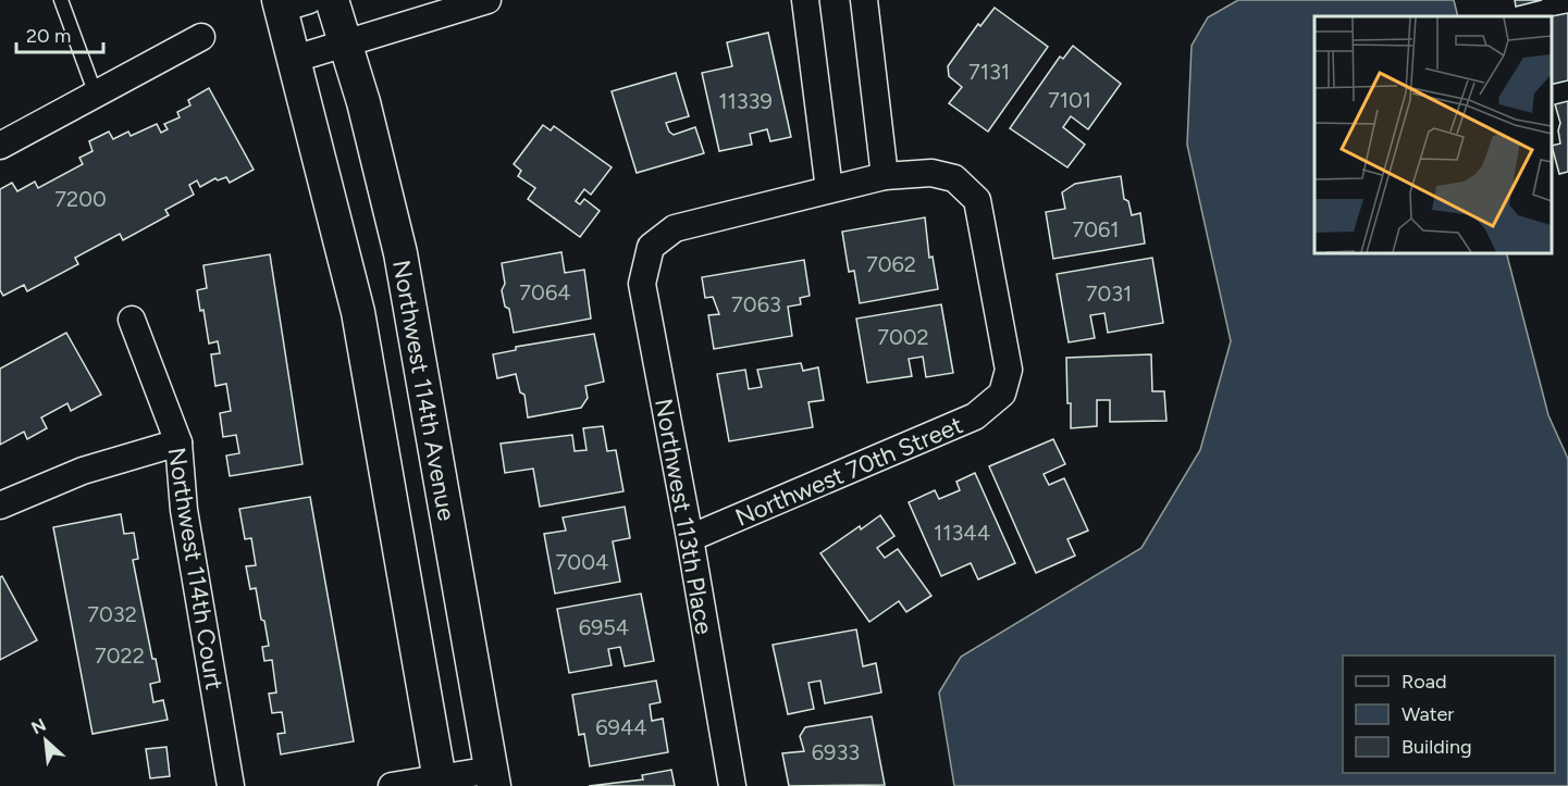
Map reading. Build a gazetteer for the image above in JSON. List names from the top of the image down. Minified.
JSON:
{"streets":{"street":["Northwest 114th Avenue","Northwest 70th Street","Northwest 113th Place","Northwest 114th Court"]},"crossings":[["Northwest 70th Street","Northwest 113th Place"]],"house_numbers":["7131","7101","11339","7200","7061","7062","7064","7031","7063","7002","11344","7004","7032","6954","7022","6944","6933"],"legend":["Road","Water","Building"],"scale_bar":"20 m","north":"top left"}
